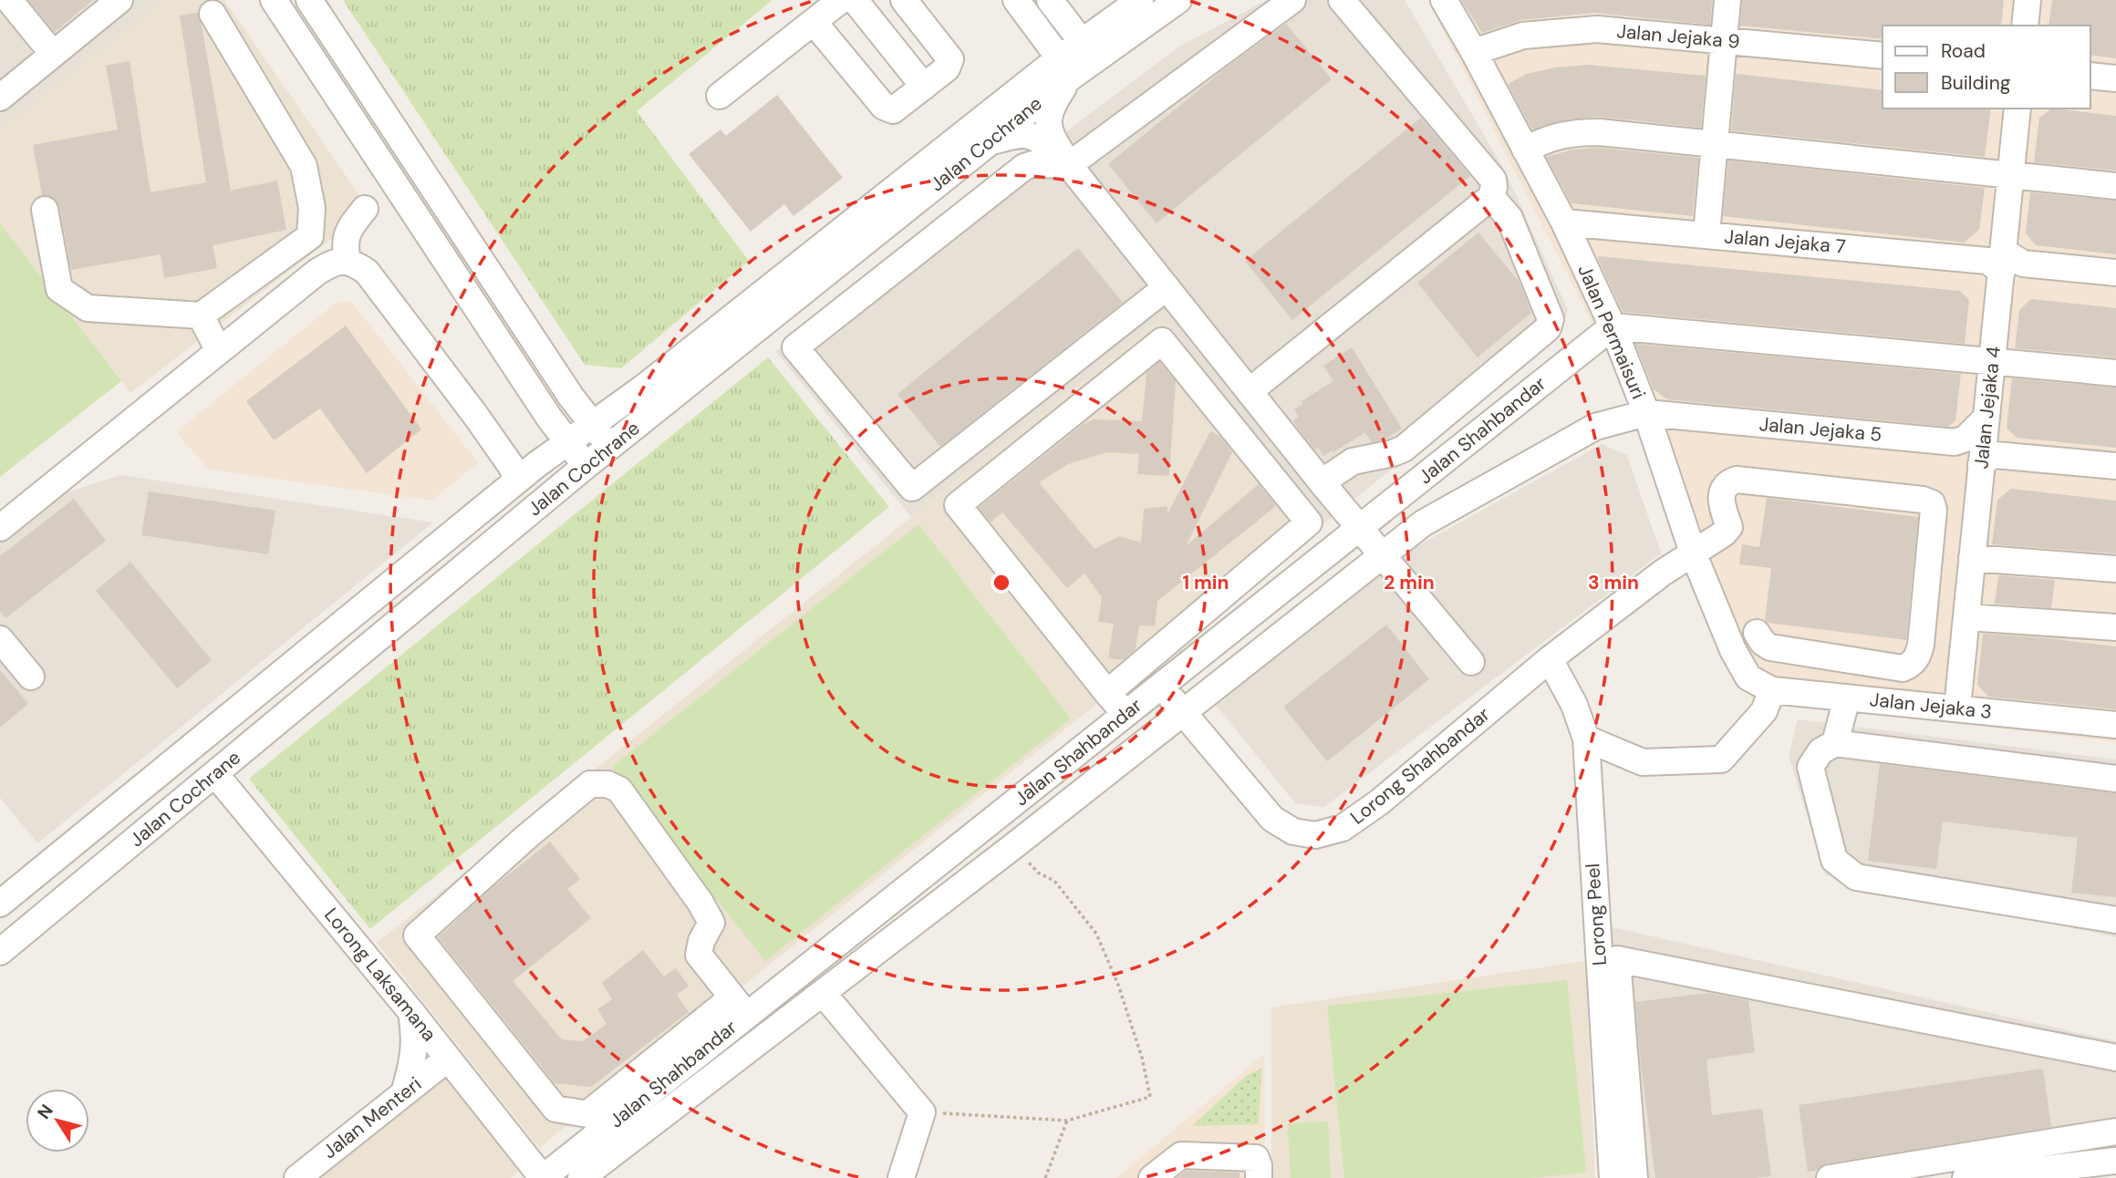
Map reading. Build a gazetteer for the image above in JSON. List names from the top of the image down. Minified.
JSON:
{"streets":{"street":["Jalan Jejaka 9","Jalan Cochrane","Jalan Jejaka 7","Jalan Permaisuri","Jalan Jejaka 4","Jalan Jejaka 5","Jalan Shahbandar","Jalan Jejaka 3","Lorong Shahbandar","Lorong Peel","Lorong Laksamana","Jalan Menteri"]},"crossings":[["Jalan Jejaka 9","Jalan Permaisuri"],["Jalan Cochrane","Lorong Laksamana"],["Jalan Jejaka 7","Jalan Permaisuri"],["Jalan Jejaka 7","Jalan Jejaka 4"],["Jalan Permaisuri","Jalan Jejaka 5"],["Jalan Permaisuri","Jalan Shahbandar"],["Jalan Permaisuri","Jalan Jejaka 3"],["Jalan Permaisuri","Lorong Shahbandar"],["Jalan Jejaka 4","Jalan Jejaka 5"],["Jalan Jejaka 4","Jalan Jejaka 3"],["Jalan Jejaka 5","Jalan Shahbandar"],["Jalan Shahbandar","Lorong Shahbandar"],["Jalan Shahbandar","Lorong Laksamana"],["Lorong Shahbandar","Lorong Peel"],["Lorong Laksamana","Jalan Menteri"]],"legend":["Road","Building"],"north":"top left","rings":["1 min","2 min","3 min"]}
